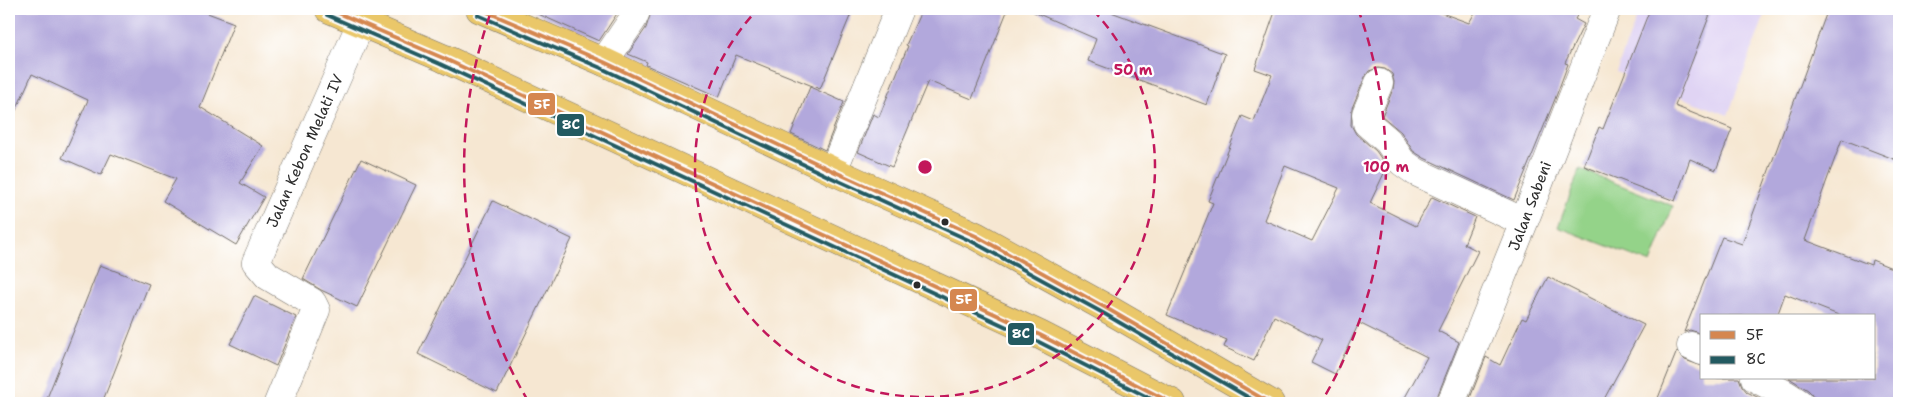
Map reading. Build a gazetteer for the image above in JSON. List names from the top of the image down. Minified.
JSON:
{"streets":{"street":["Jalan Kebon Melati IV","Jalan Sabeni"]},"lines":["transit line 5F","transit line 8C"],"legend":["5F","8C"],"rings":["50 m","100 m"]}
